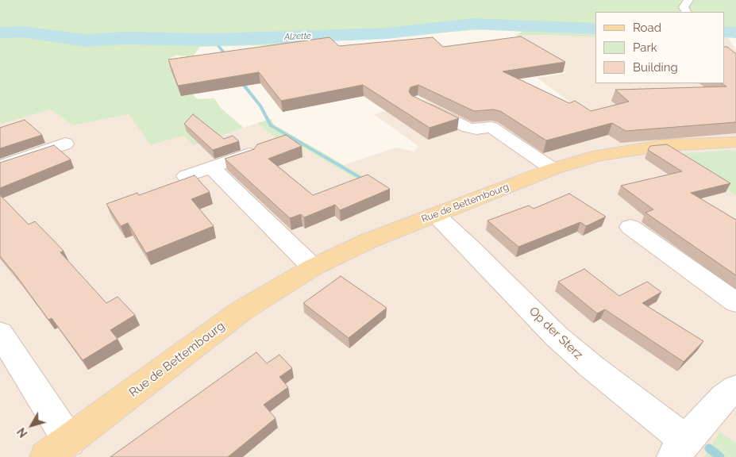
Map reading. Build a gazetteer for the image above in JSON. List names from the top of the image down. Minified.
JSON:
{"streets":{"main road":["Rue de Bettembourg"],"street":["Op der Sterz"]},"crossings":[["Rue de Bettembourg","Op der Sterz"]],"water":["Alzette"],"legend":["Road","Park","Building"],"north":"bottom left"}
